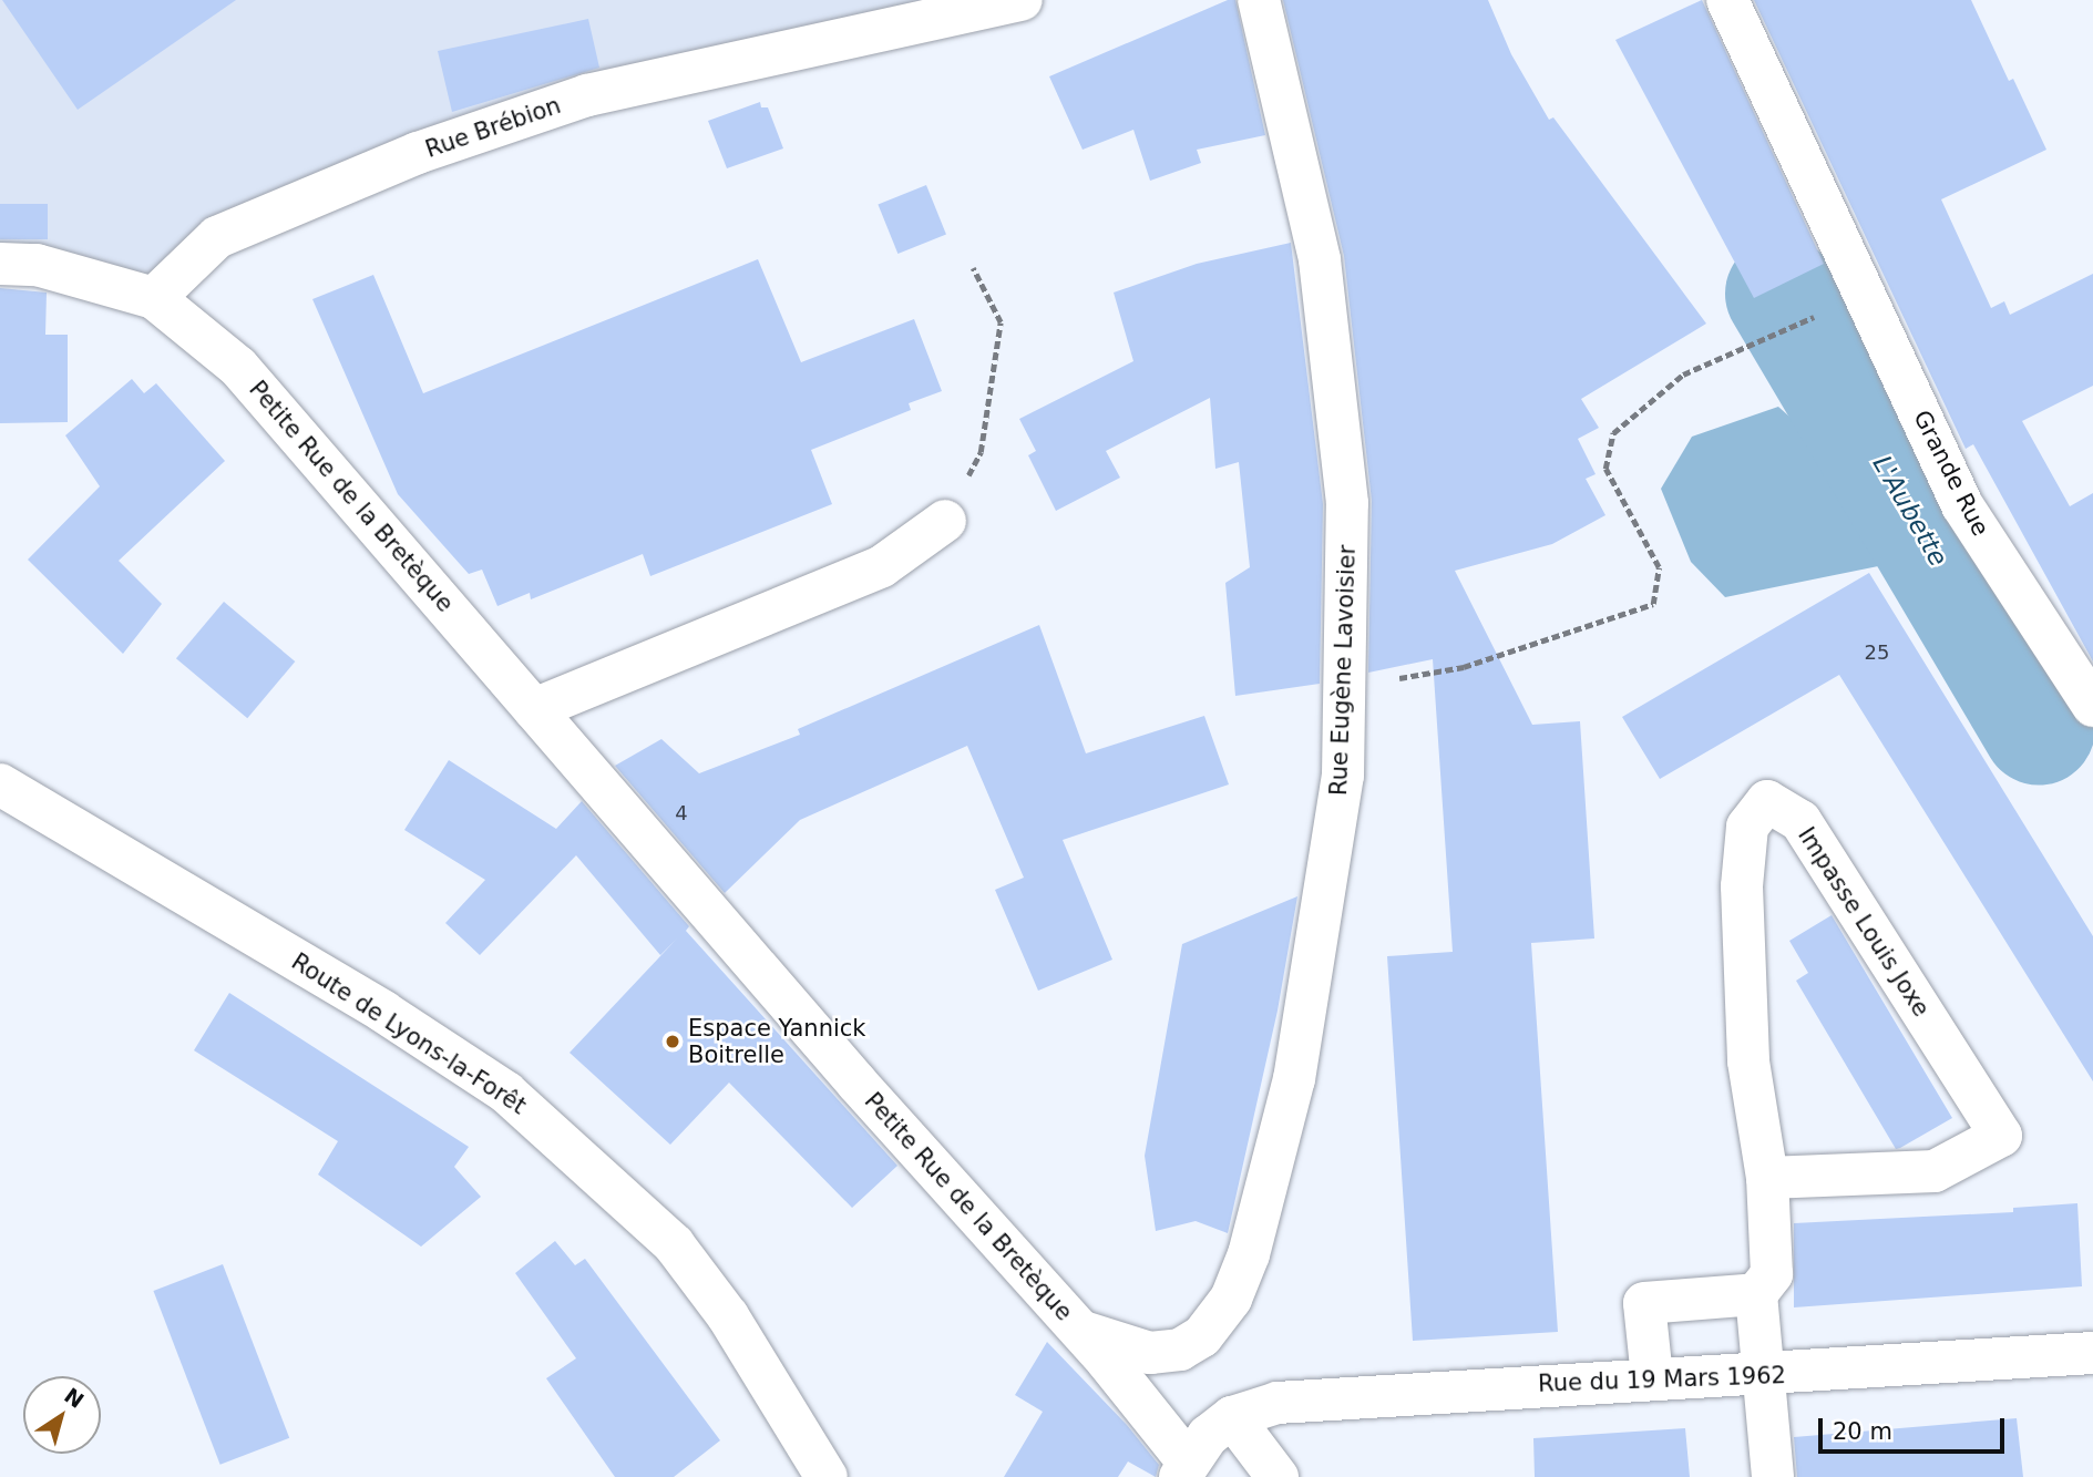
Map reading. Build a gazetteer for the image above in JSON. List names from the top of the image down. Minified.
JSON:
{"streets":{"street":["Rue Brébion","Grande Rue","Petite Rue de la Bretèque","Rue Eugène Lavoisier","Impasse Louis Joxe","Route de Lyons-la-Forêt","Rue du 19 Mars 1962"]},"crossings":[["Rue Brébion","Petite Rue de la Bretèque"],["Petite Rue de la Bretèque","Rue Eugène Lavoisier"]],"water":["L'Aubette"],"places":["Espace Yannick Boitrelle"],"house_numbers":["25","4"],"scale_bar":"20 m","north":"top right"}
